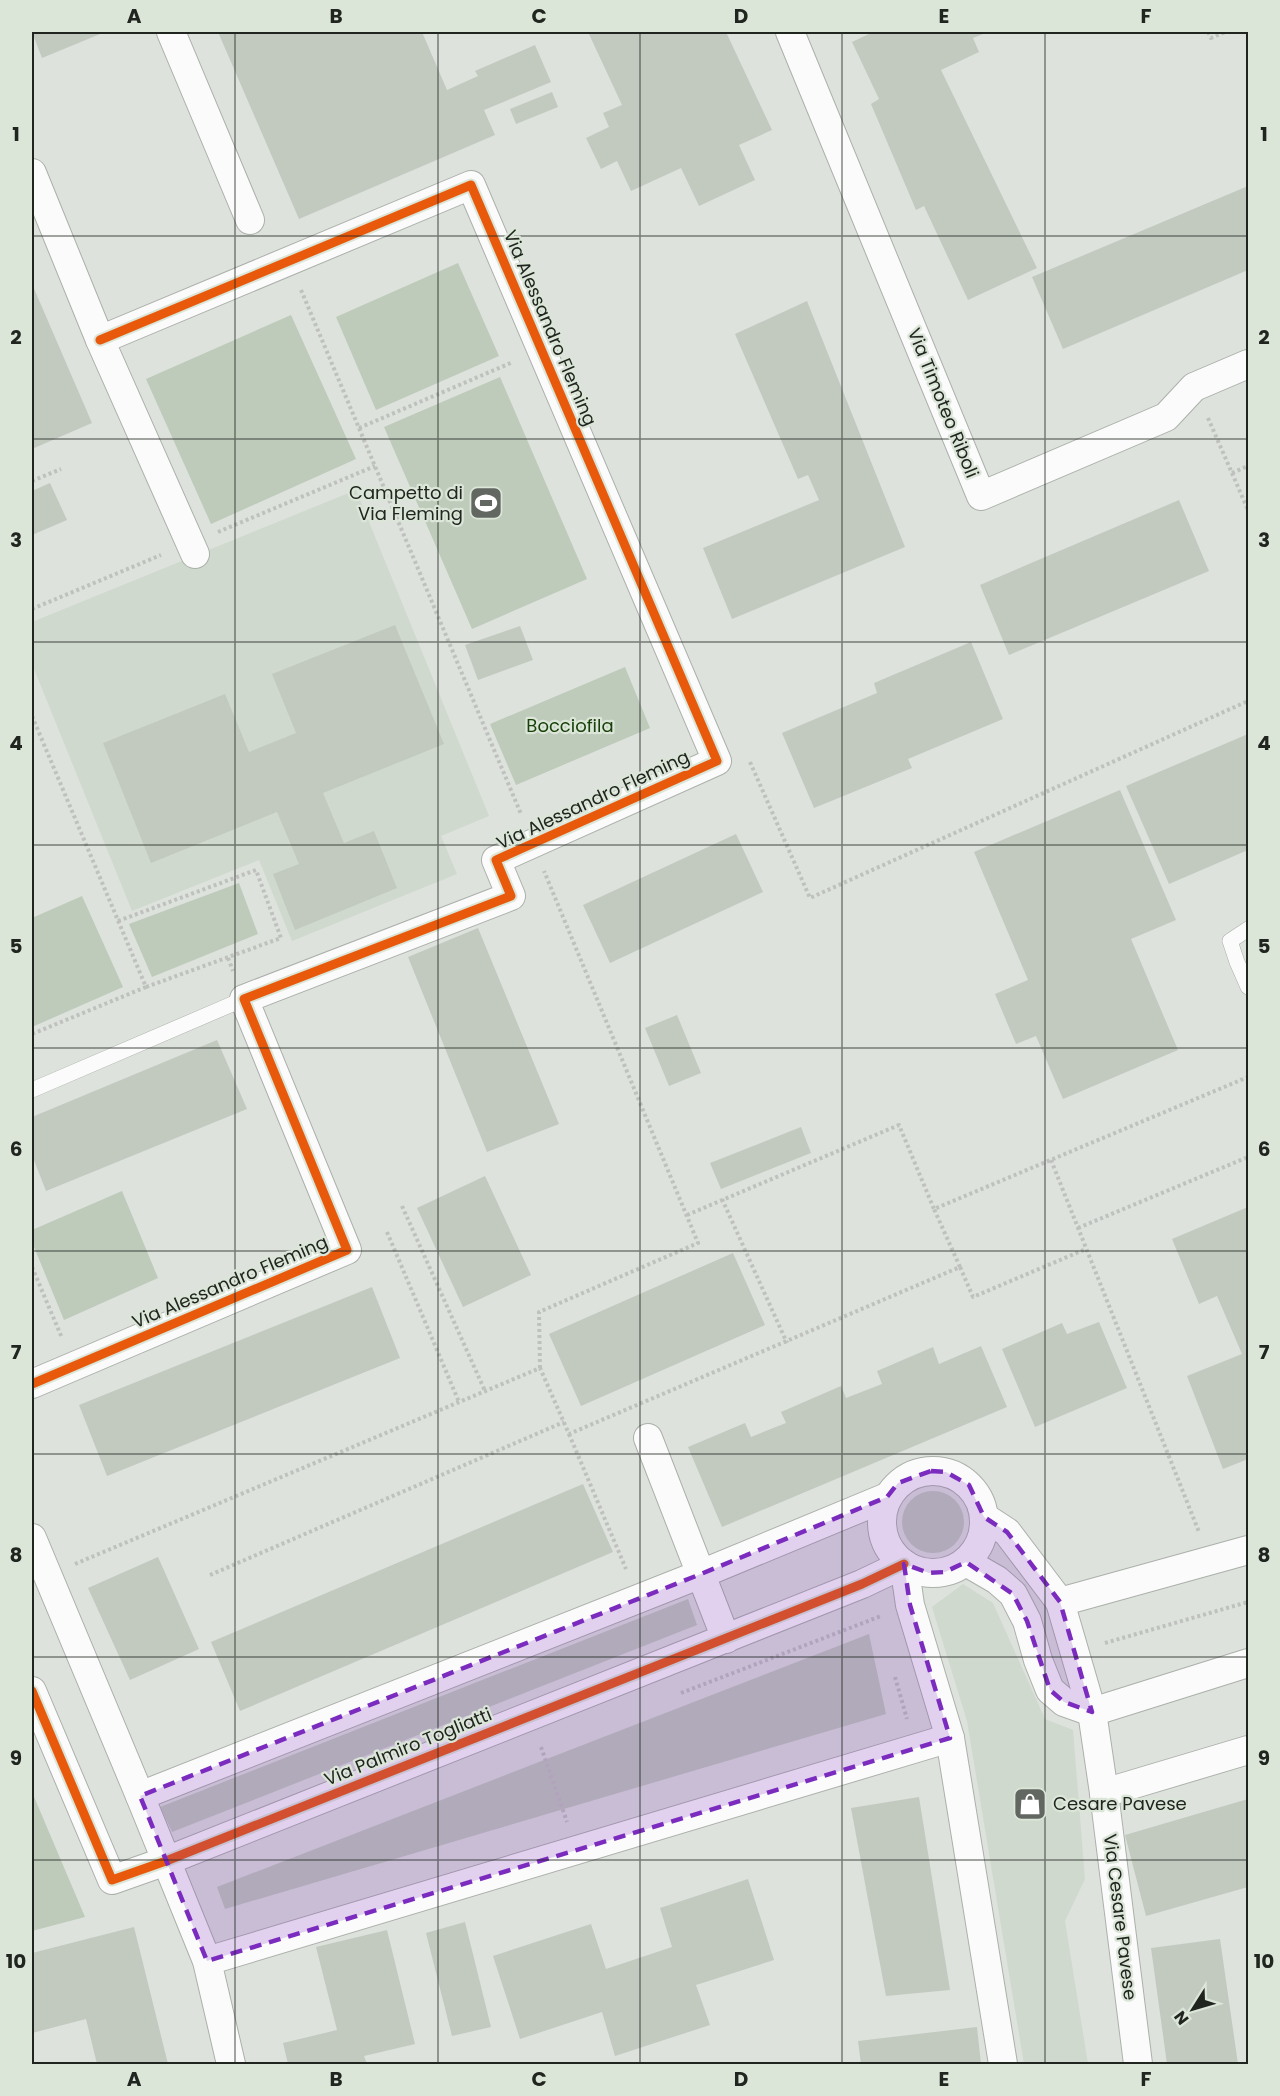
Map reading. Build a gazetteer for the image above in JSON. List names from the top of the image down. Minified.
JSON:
{"streets":{"street":["Via Alessandro Fleming","Via Timoteo Riboli","Via Palmiro Togliatti","Via Cesare Pavese"]},"crossings":[["Via Palmiro Togliatti","Via Cesare Pavese"]],"parks":["Bocciofila"],"places":{"sports":["Campetto di Via Fleming"],"shop":["Cesare Pavese"]},"north":"bottom left","grid":{"columns":["A","B","C","D","E","F"],"rows":["1","2","3","4","5","6","7","8","9","10"]}}
